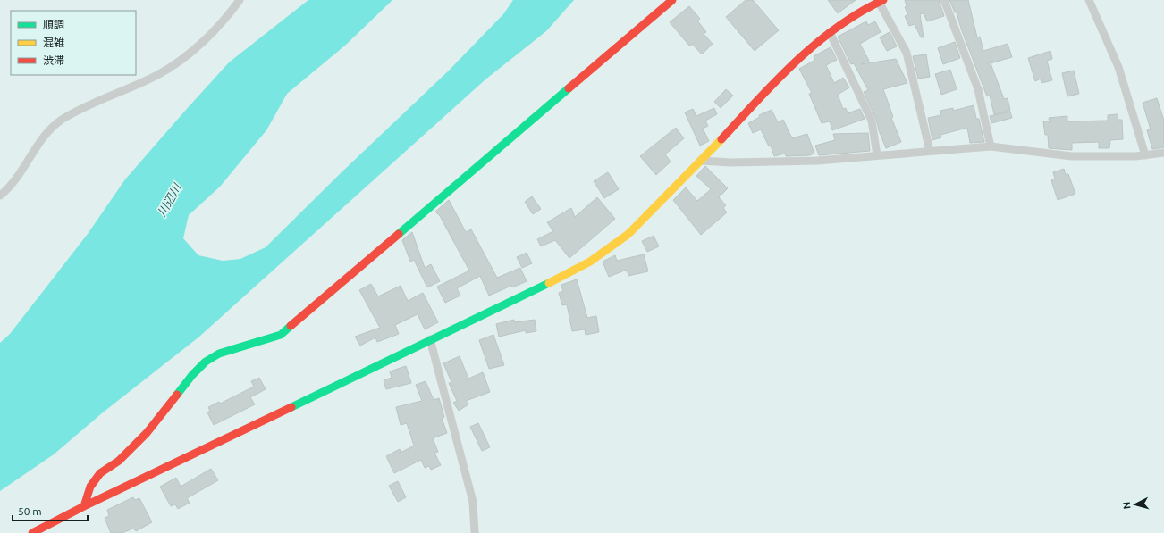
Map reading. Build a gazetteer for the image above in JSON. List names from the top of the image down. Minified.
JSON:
{"water":["川辺川"],"legend":["順調","混雑","渋滞"],"scale_bar":"50 m","north":"left"}
